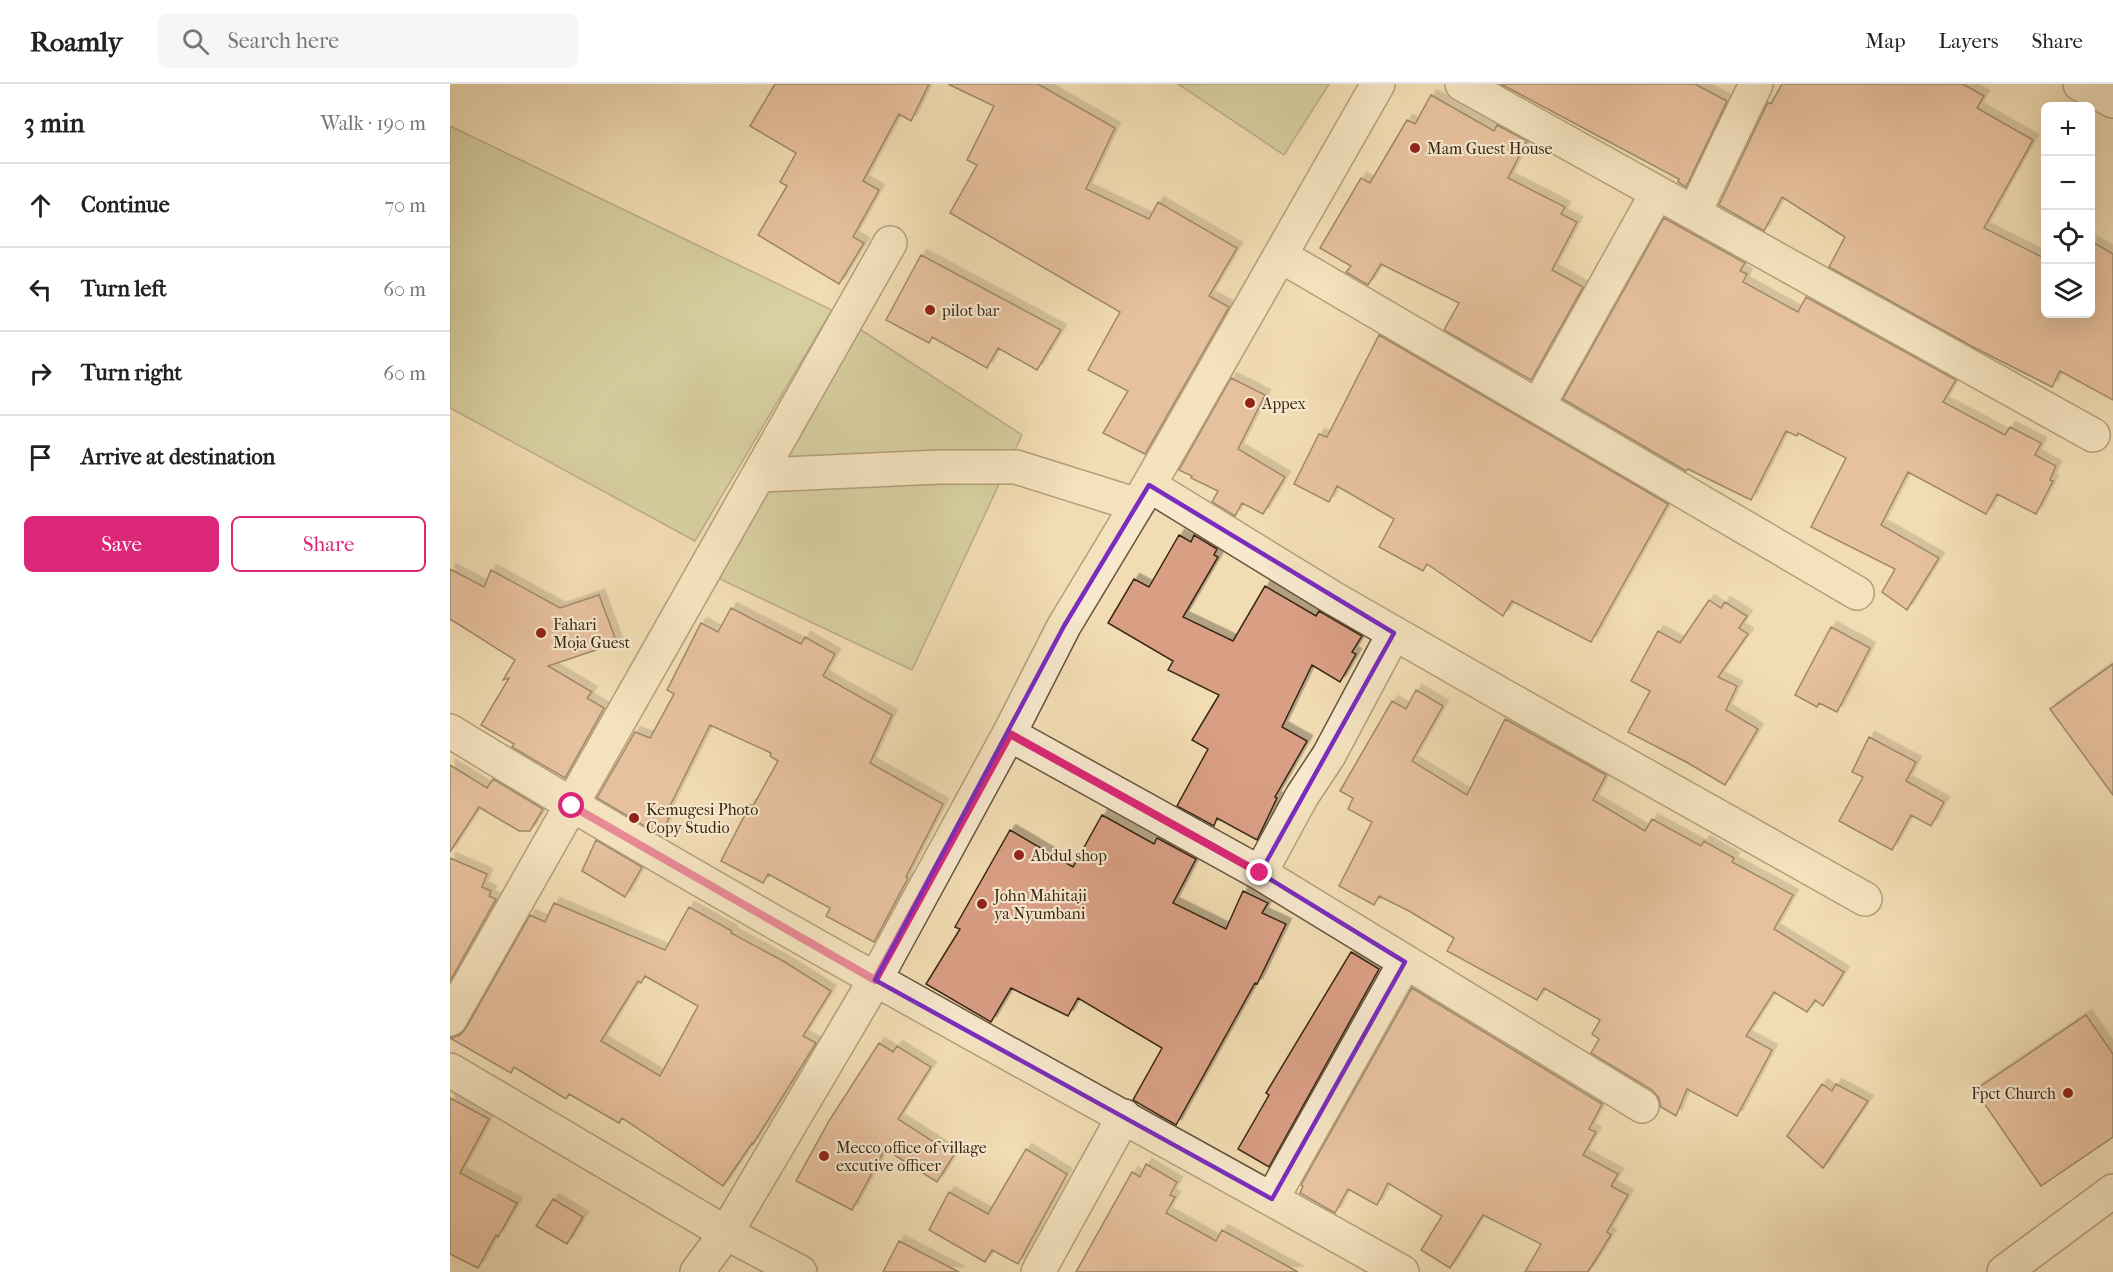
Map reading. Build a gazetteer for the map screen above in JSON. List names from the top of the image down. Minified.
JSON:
{"places":["Mam Guest House","pilot bar","Appex","Fahari Moja Guest","Kemugesi Photo Copy Studio","Abdul shop","John Mahitaji ya Nyumbani","Fpct Church","Mecco office of village excutive officer"],"page":{"header":"Roamly","search":"Search here","nav":["Map","Layers","Share"],"heading":["3 min","Walk · 190 m"],"map_buttons":["+","−"],"list":[["Continue","70 m"],["Turn left","60 m"],["Turn right","60 m"],"Arrive at destination"],"buttons":["Save","Share"]}}
